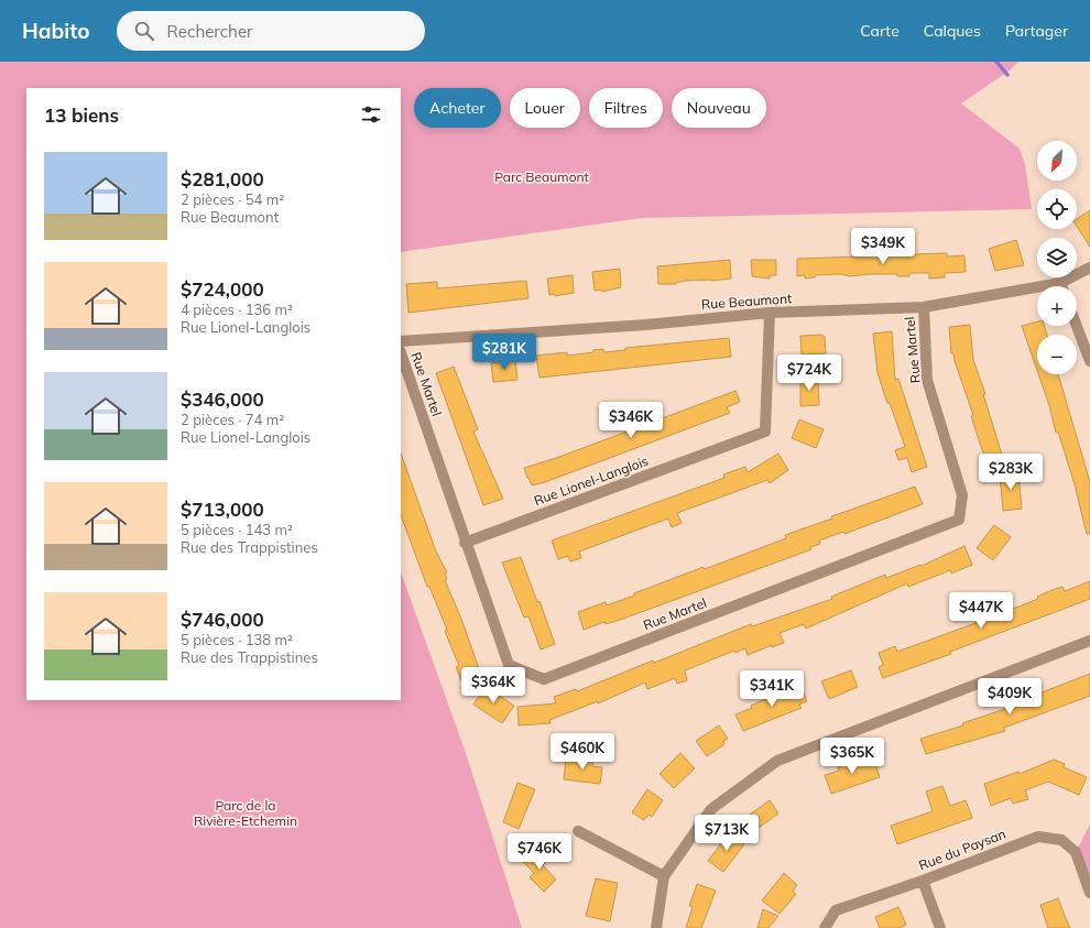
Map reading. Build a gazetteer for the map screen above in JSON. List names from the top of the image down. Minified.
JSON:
{"streets":{"street":["Rue Beaumont","Rue Martel","Rue Lionel-Langlois","Rue du Paysan"]},"crossings":[["Rue Beaumont","Rue Martel"],["Rue Beaumont","Rue Lionel-Langlois"],["Rue Martel","Rue Lionel-Langlois"]],"parks":["Parc Beaumont","Parc de la Rivière-Etchemin"],"north":"bottom left","page":{"header":"Habito","search":"Rechercher","nav":["Carte","Calques","Partager"],"chip":["Acheter","Louer","Filtres","Nouveau"],"heading":"13 biens","map_buttons":["+","−"],"list":[{"name":"$281,000","note":"2 pièces · 54 m² · Rue Beaumont"},{"name":"$724,000","note":"4 pièces · 136 m² · Rue Lionel-Langlois"},{"name":"$346,000","note":"2 pièces · 74 m² · Rue Lionel-Langlois"},{"name":"$713,000","note":"5 pièces · 143 m² · Rue des Trappistines"},{"name":"$746,000","note":"5 pièces · 138 m² · Rue des Trappistines"}],"price":["$349K","$281K","$724K","$346K","$283K","$447K","$364K","$341K","$409K","$460K","$365K","$713K","$746K"]}}
